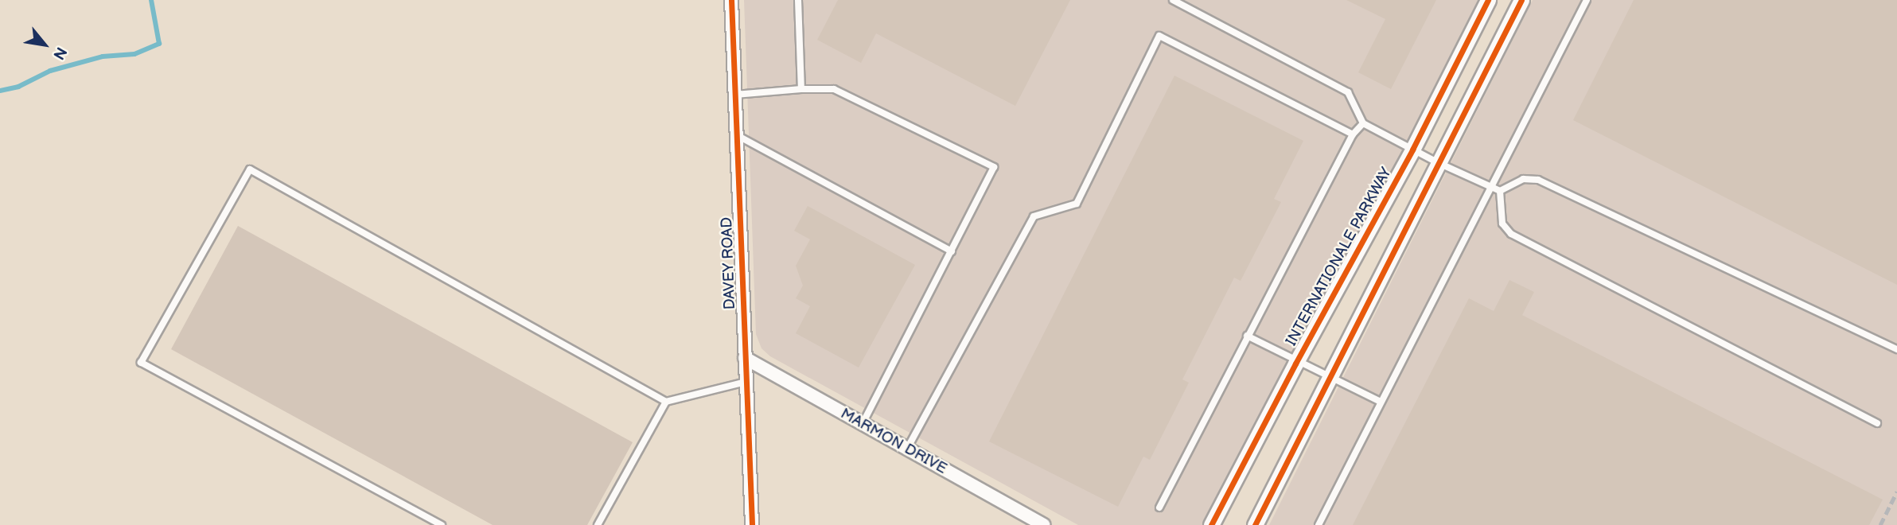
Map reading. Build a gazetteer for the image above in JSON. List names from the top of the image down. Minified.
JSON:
{"streets":{"street":["INTERNATIONALE PARKWAY","DAVEY ROAD","MARMON DRIVE"]},"crossings":[["DAVEY ROAD","MARMON DRIVE"]],"north":"bottom right"}
